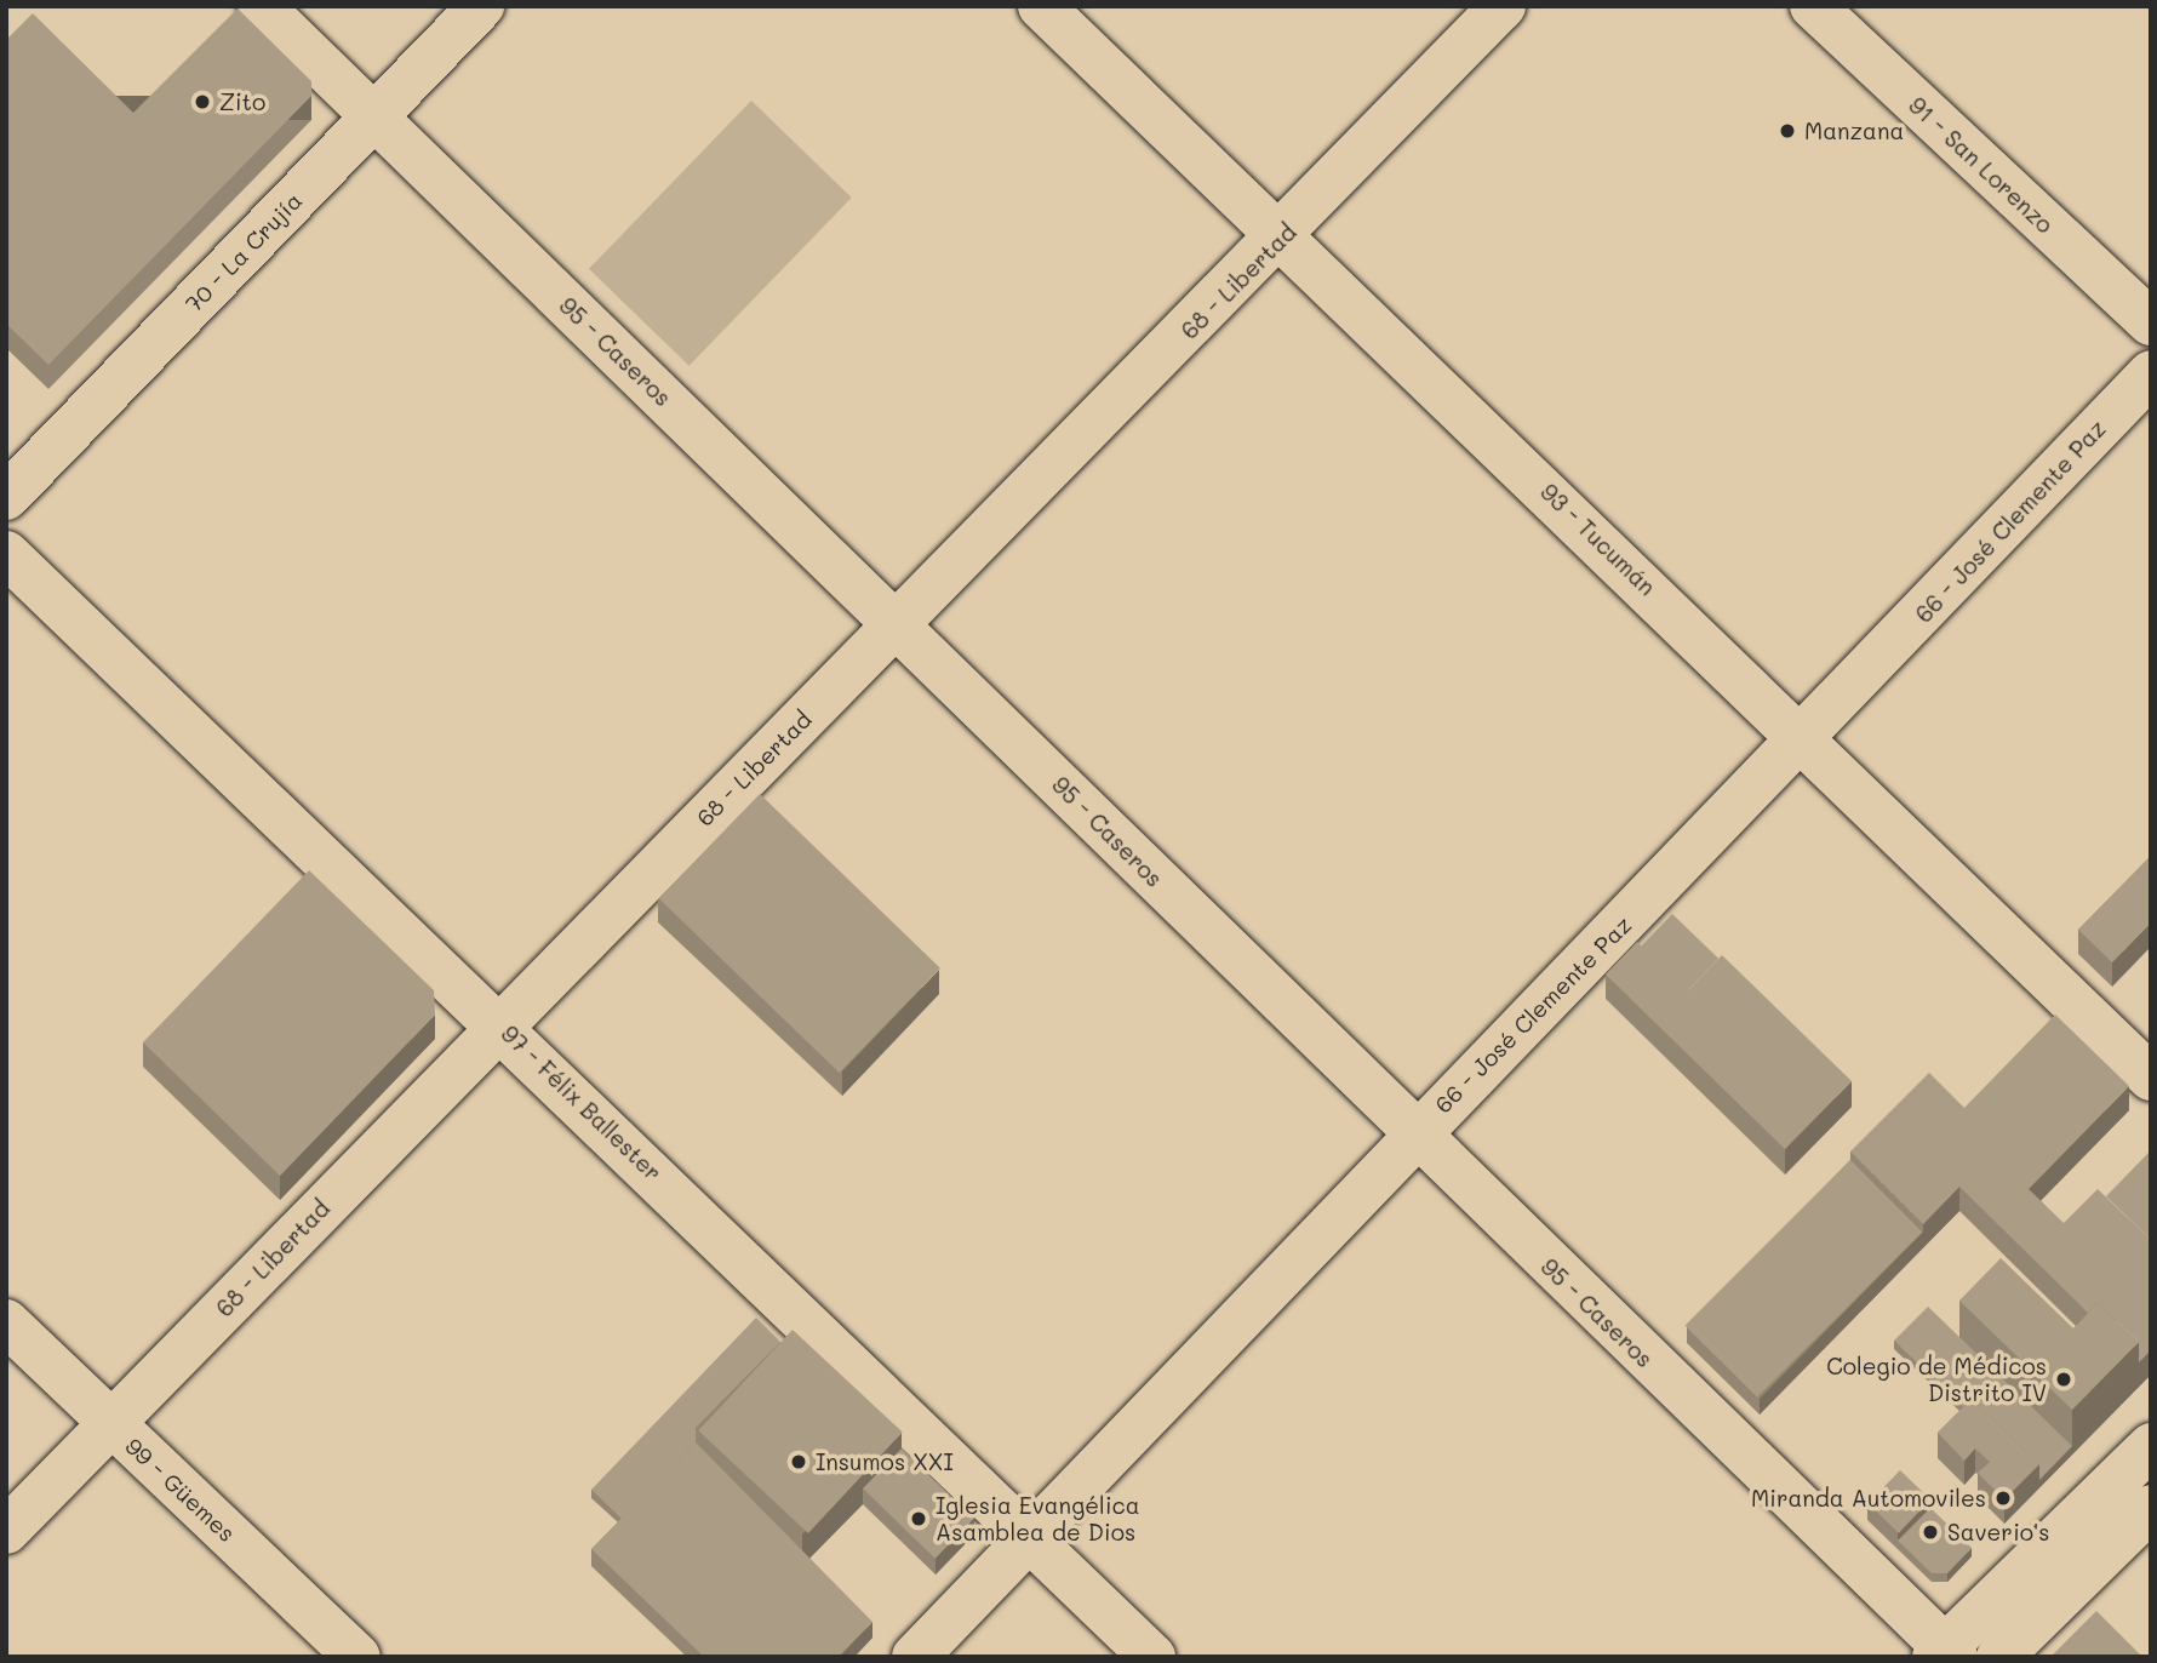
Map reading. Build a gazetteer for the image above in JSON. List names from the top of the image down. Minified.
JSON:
{"streets":{"street":["91 - San Lorenzo","70 - La Crujía","68 - Libertad","95 - Caseros","66 - José Clemente Paz","93 - Tucumán","97 - Félix Ballester","99 - Güemes"]},"crossings":[["70 - La Crujía","95 - Caseros"],["68 - Libertad","95 - Caseros"],["68 - Libertad","93 - Tucumán"],["68 - Libertad","97 - Félix Ballester"],["68 - Libertad","99 - Güemes"],["95 - Caseros","66 - José Clemente Paz"],["66 - José Clemente Paz","93 - Tucumán"],["66 - José Clemente Paz","97 - Félix Ballester"]],"places":["Zito","Manzana","Colegio de Médicos Distrito IV","Insumos XXI","Miranda Automoviles","Iglesia Evangélica Asamblea de Dios","Saverio's"]}
